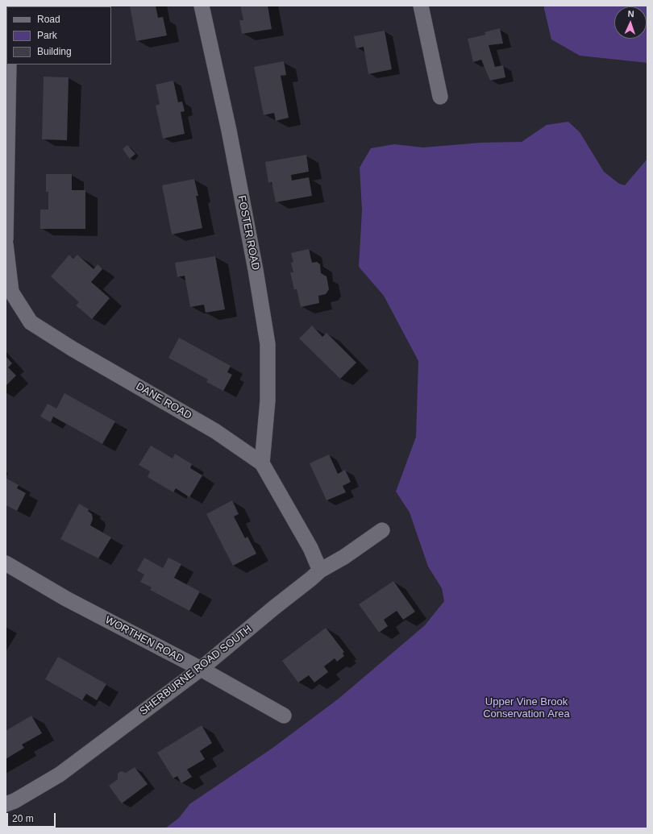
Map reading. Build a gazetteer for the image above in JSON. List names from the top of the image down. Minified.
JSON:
{"streets":{"street":["FOSTER ROAD","DANE ROAD","WORTHEN ROAD","SHERBURNE ROAD SOUTH"]},"crossings":[["FOSTER ROAD","DANE ROAD"],["DANE ROAD","SHERBURNE ROAD SOUTH"],["WORTHEN ROAD","SHERBURNE ROAD SOUTH"]],"parks":["Upper Vine Brook Conservation Area"],"legend":["Road","Park","Building"],"scale_bar":"20 m","north":"top"}
